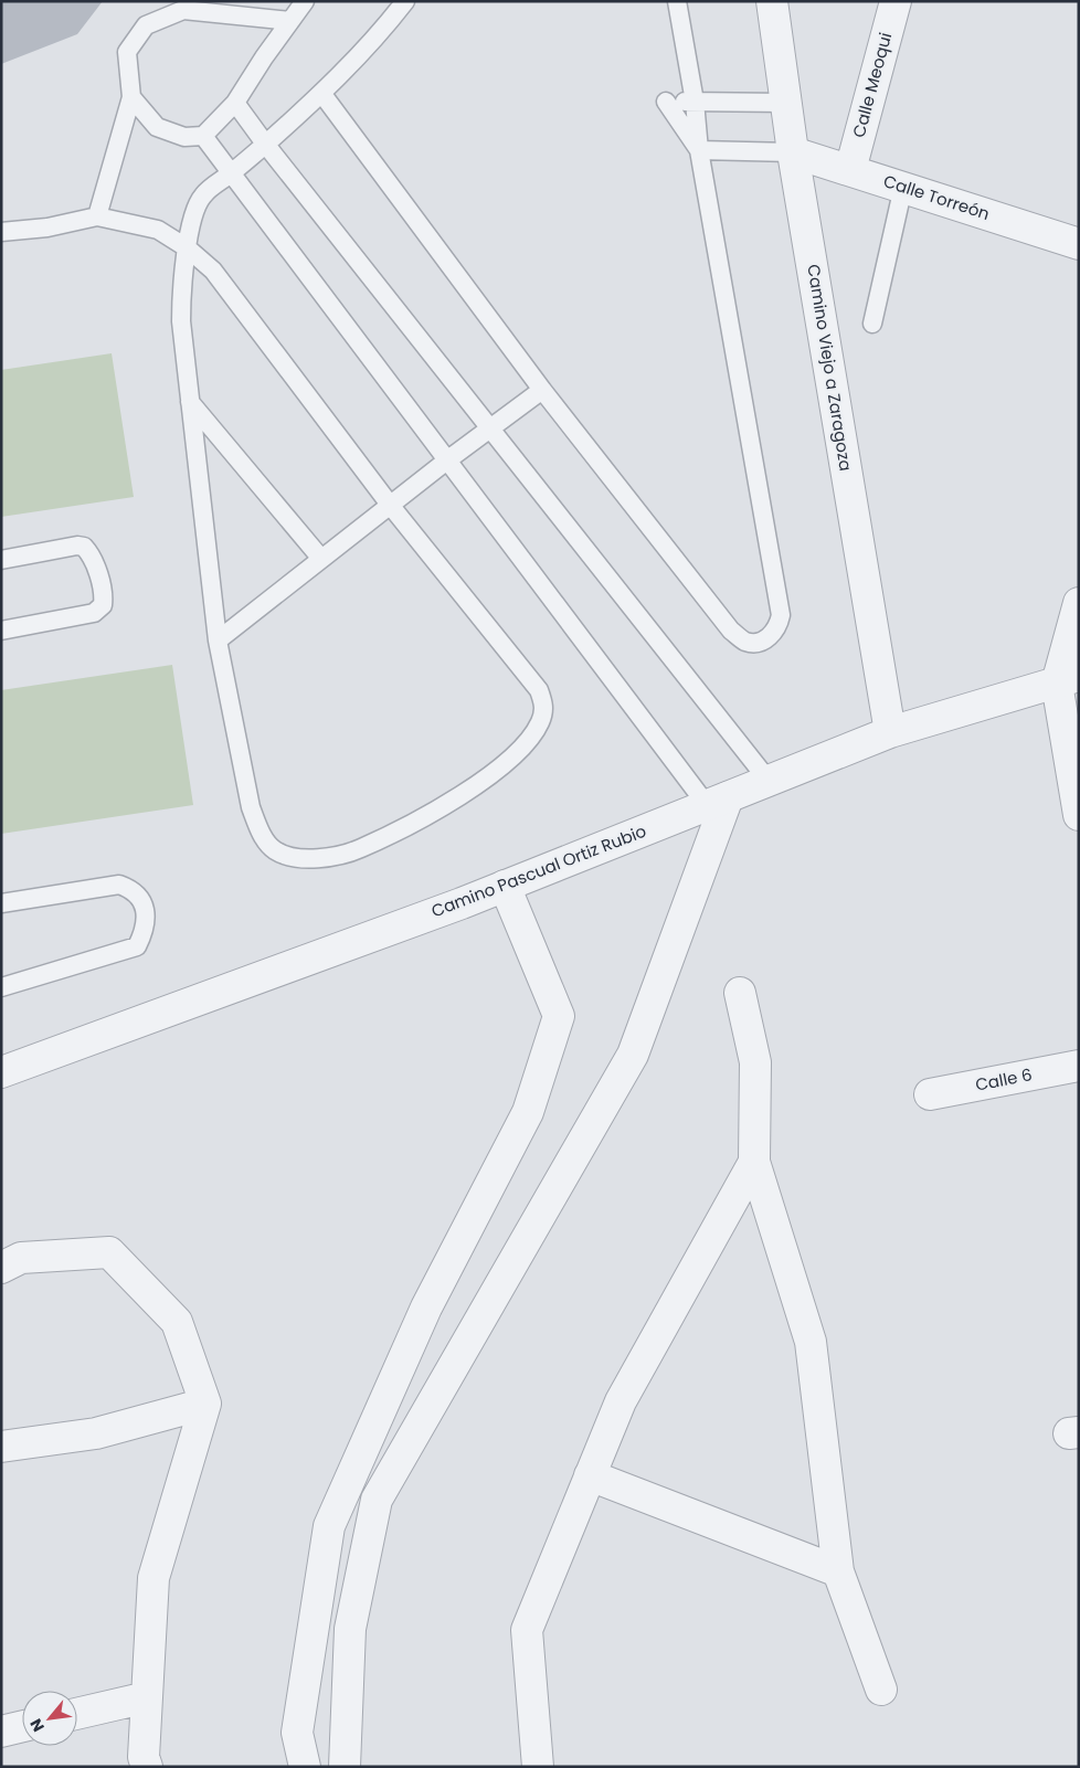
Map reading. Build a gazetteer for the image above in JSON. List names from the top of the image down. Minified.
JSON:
{"streets":{"street":["Calle Meoqui","Calle Torreón","Camino Viejo a Zaragoza","Camino Pascual Ortiz Rubio","Calle 6"]},"crossings":[["Calle Meoqui","Calle Torreón"],["Calle Torreón","Camino Viejo a Zaragoza"],["Camino Viejo a Zaragoza","Camino Pascual Ortiz Rubio"]],"north":"bottom left"}
